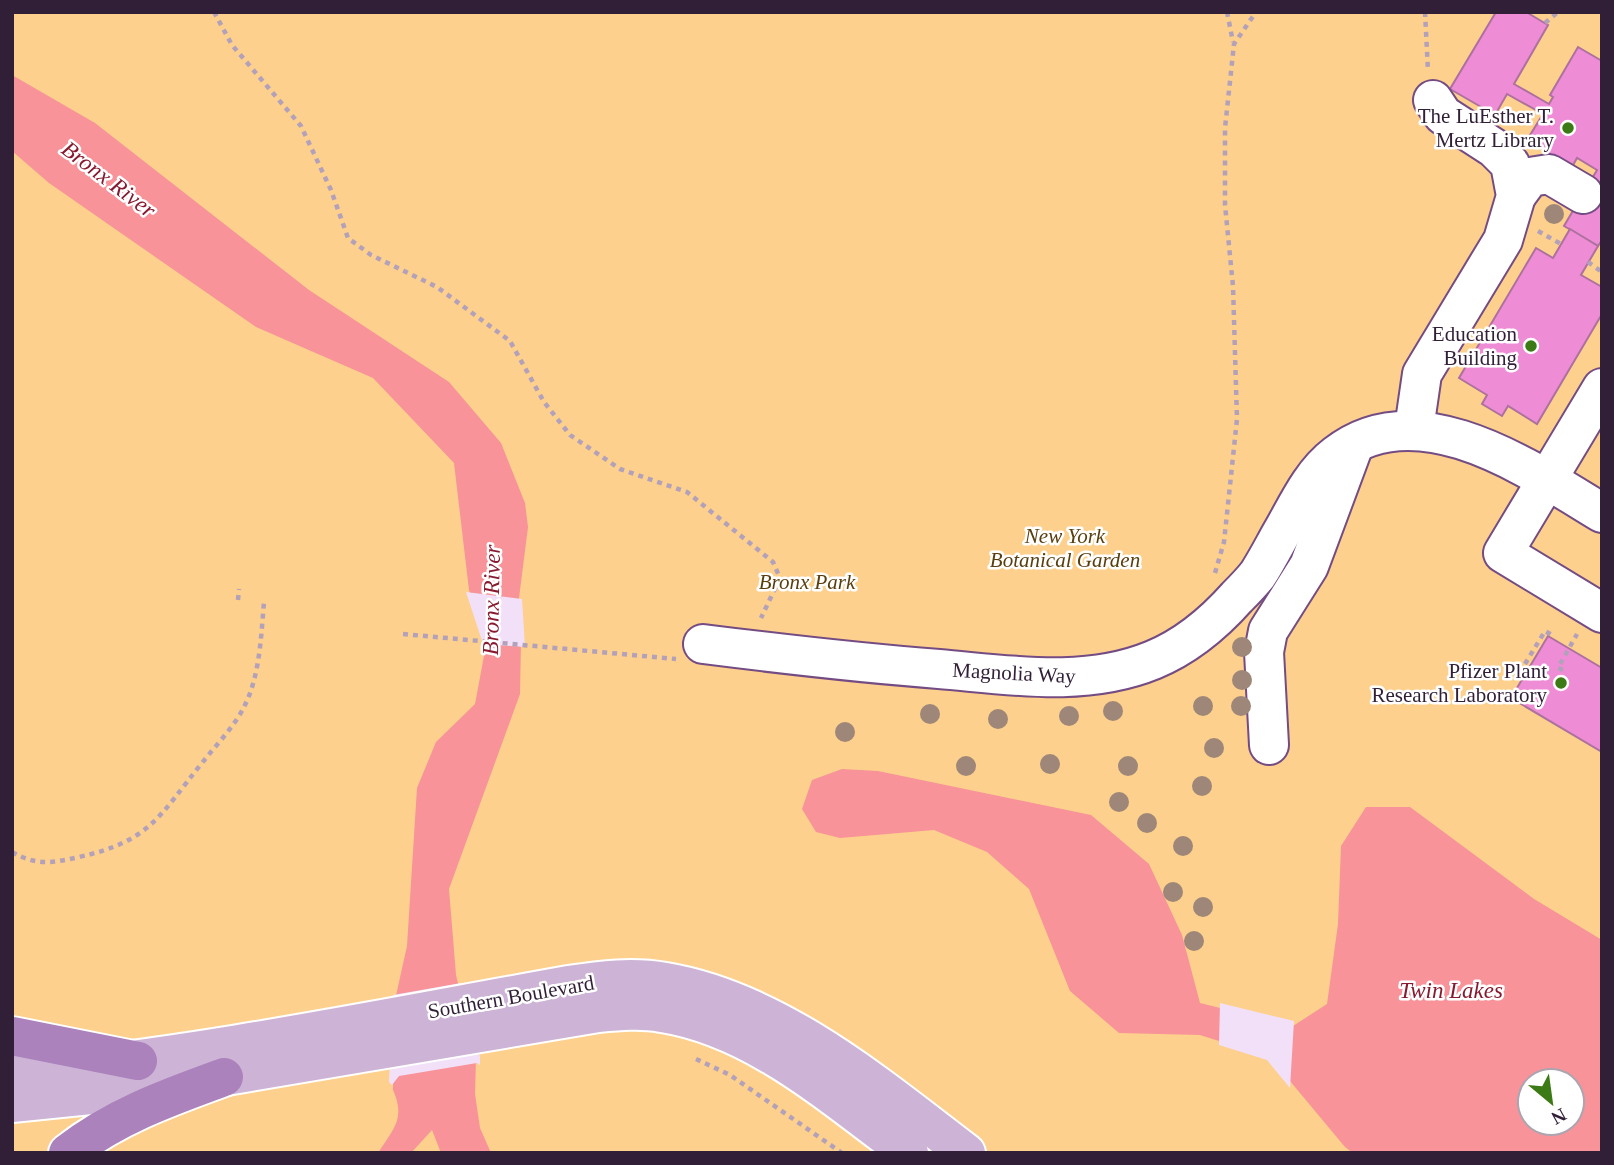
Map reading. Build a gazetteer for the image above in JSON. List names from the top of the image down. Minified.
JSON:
{"streets":{"main road":["Southern Boulevard"],"lane":["Magnolia Way"]},"water":["Bronx River","Twin Lakes"],"parks":["New York Botanical Garden","Bronx Park"],"places":["The LuEsther T. Mertz Library","Education Building","Pfizer Plant Research Laboratory"],"north":"bottom right"}
